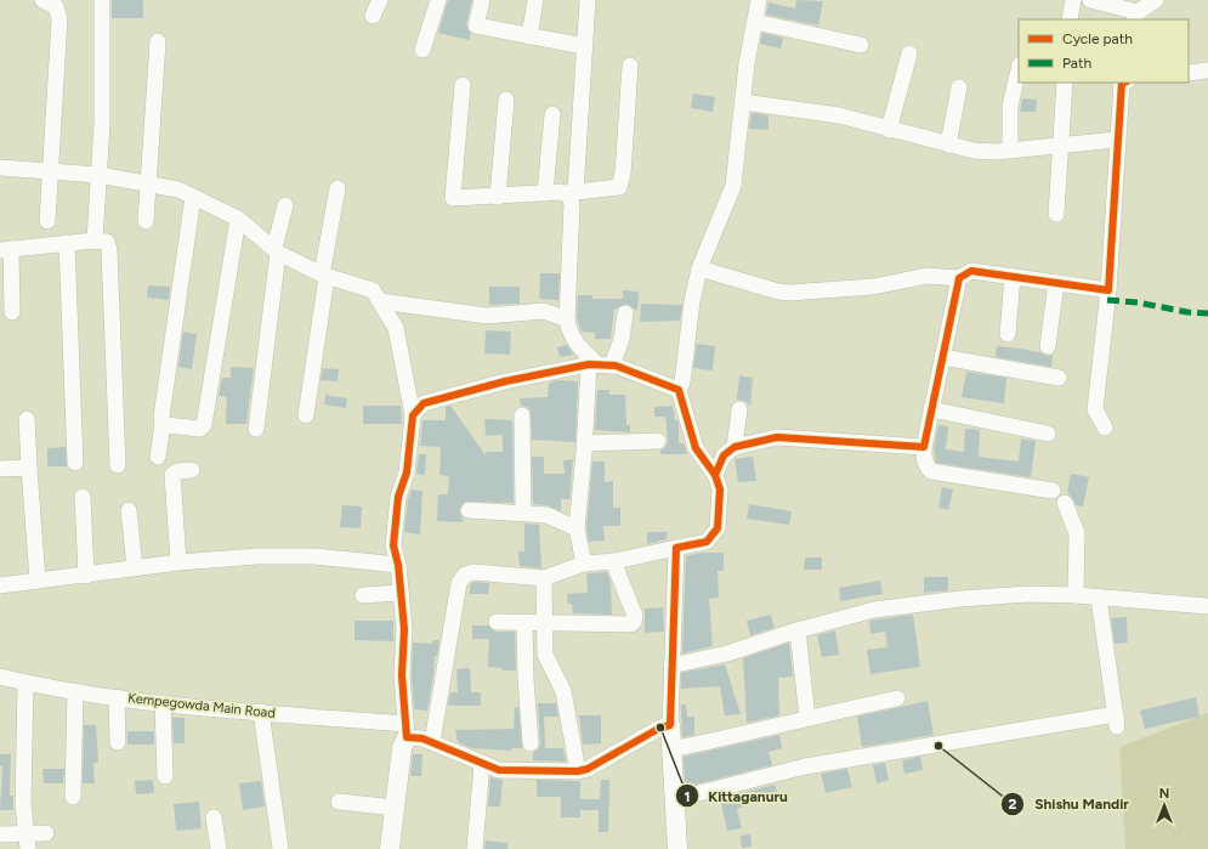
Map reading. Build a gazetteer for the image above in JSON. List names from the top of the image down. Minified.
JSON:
{"streets":{"street":["Kempegowda Main Road"]},"places":["Kittaganuru","Shishu Mandir"],"legend":["Cycle path","Path"],"north":"top"}
